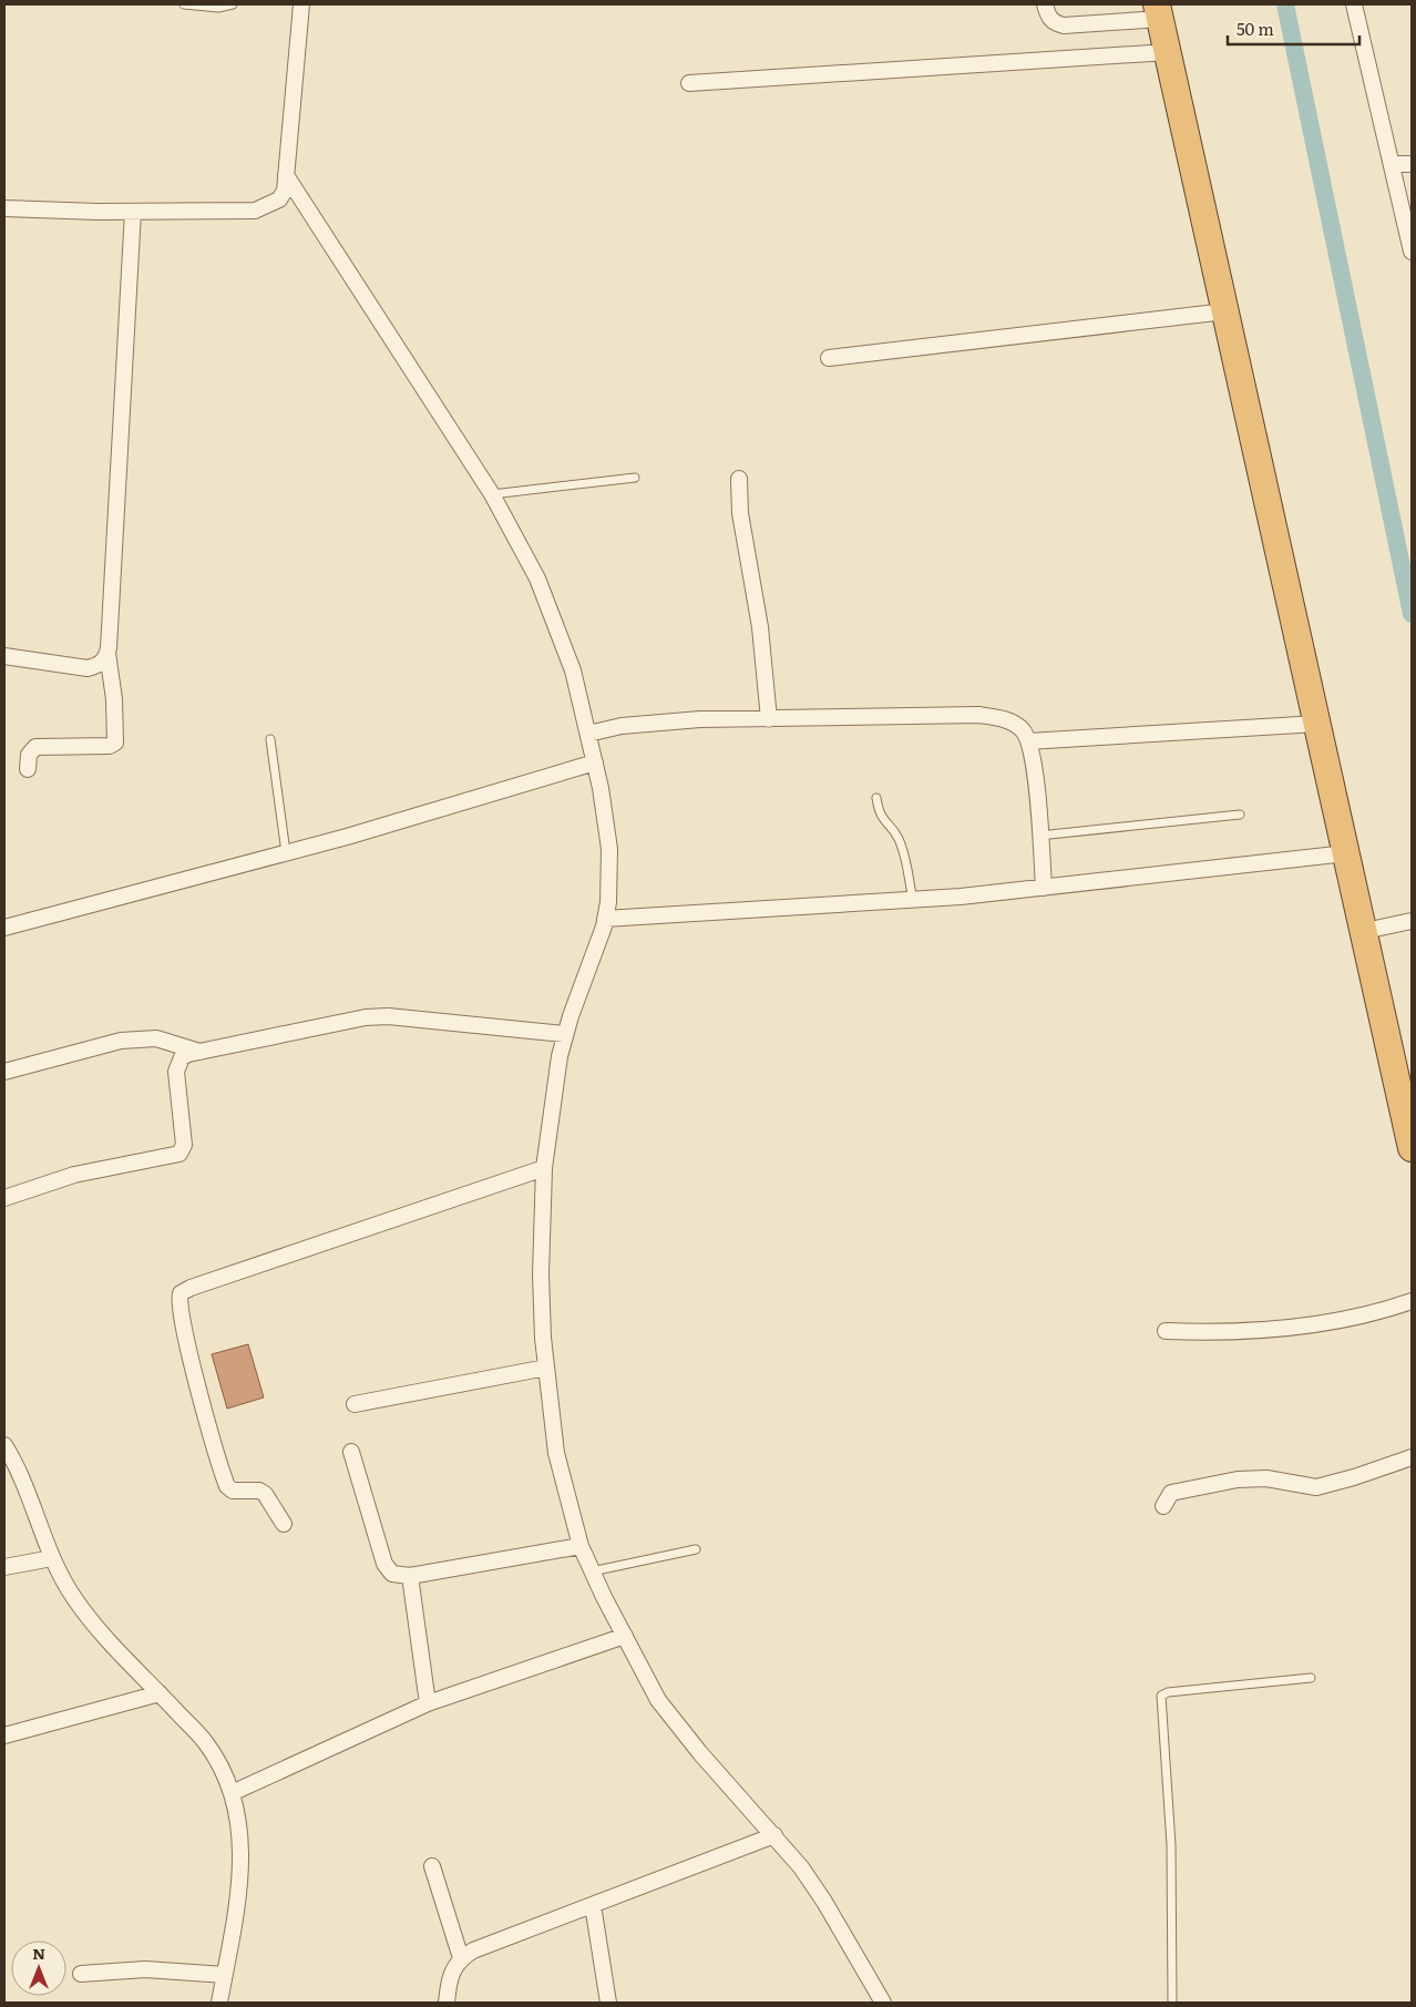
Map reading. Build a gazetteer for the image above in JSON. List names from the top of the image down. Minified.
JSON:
{"scale_bar":"50 m","north":"top"}
